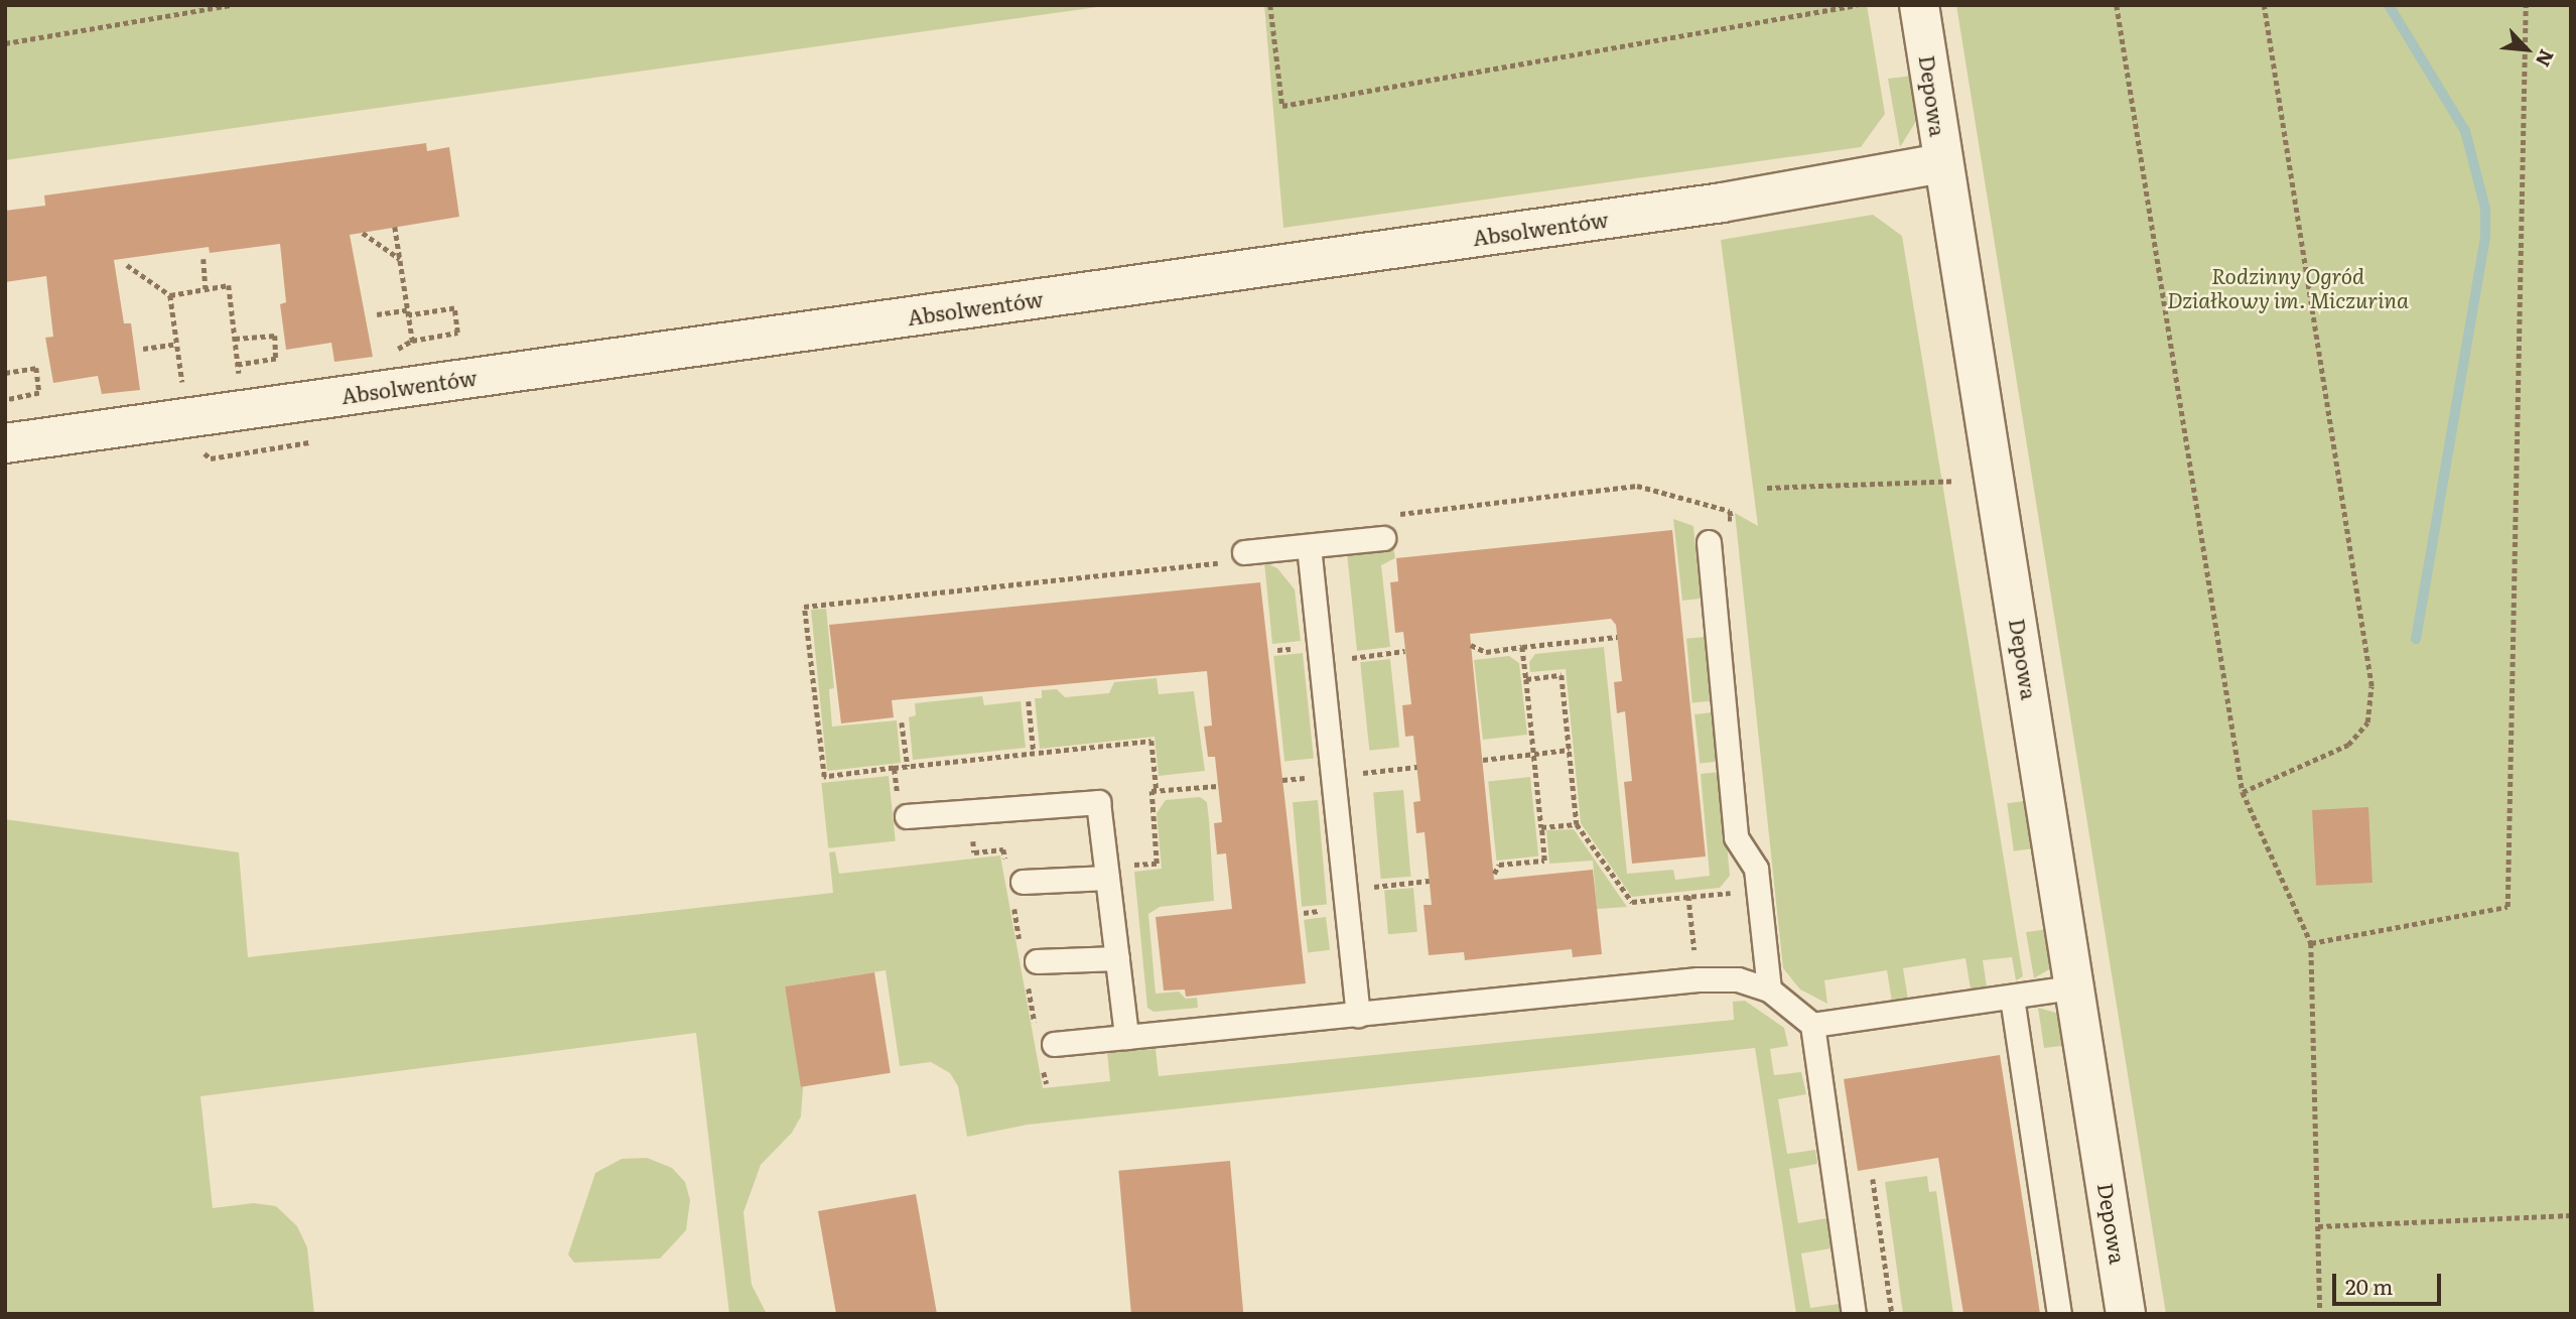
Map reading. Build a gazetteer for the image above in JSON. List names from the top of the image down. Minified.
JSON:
{"streets":{"street":["Depowa","Absolwentów"]},"crossings":[["Depowa","Absolwentów"]],"parks":["Rodzinny Ogród Działkowy im. Miczurina"],"scale_bar":"20 m","north":"bottom right"}
